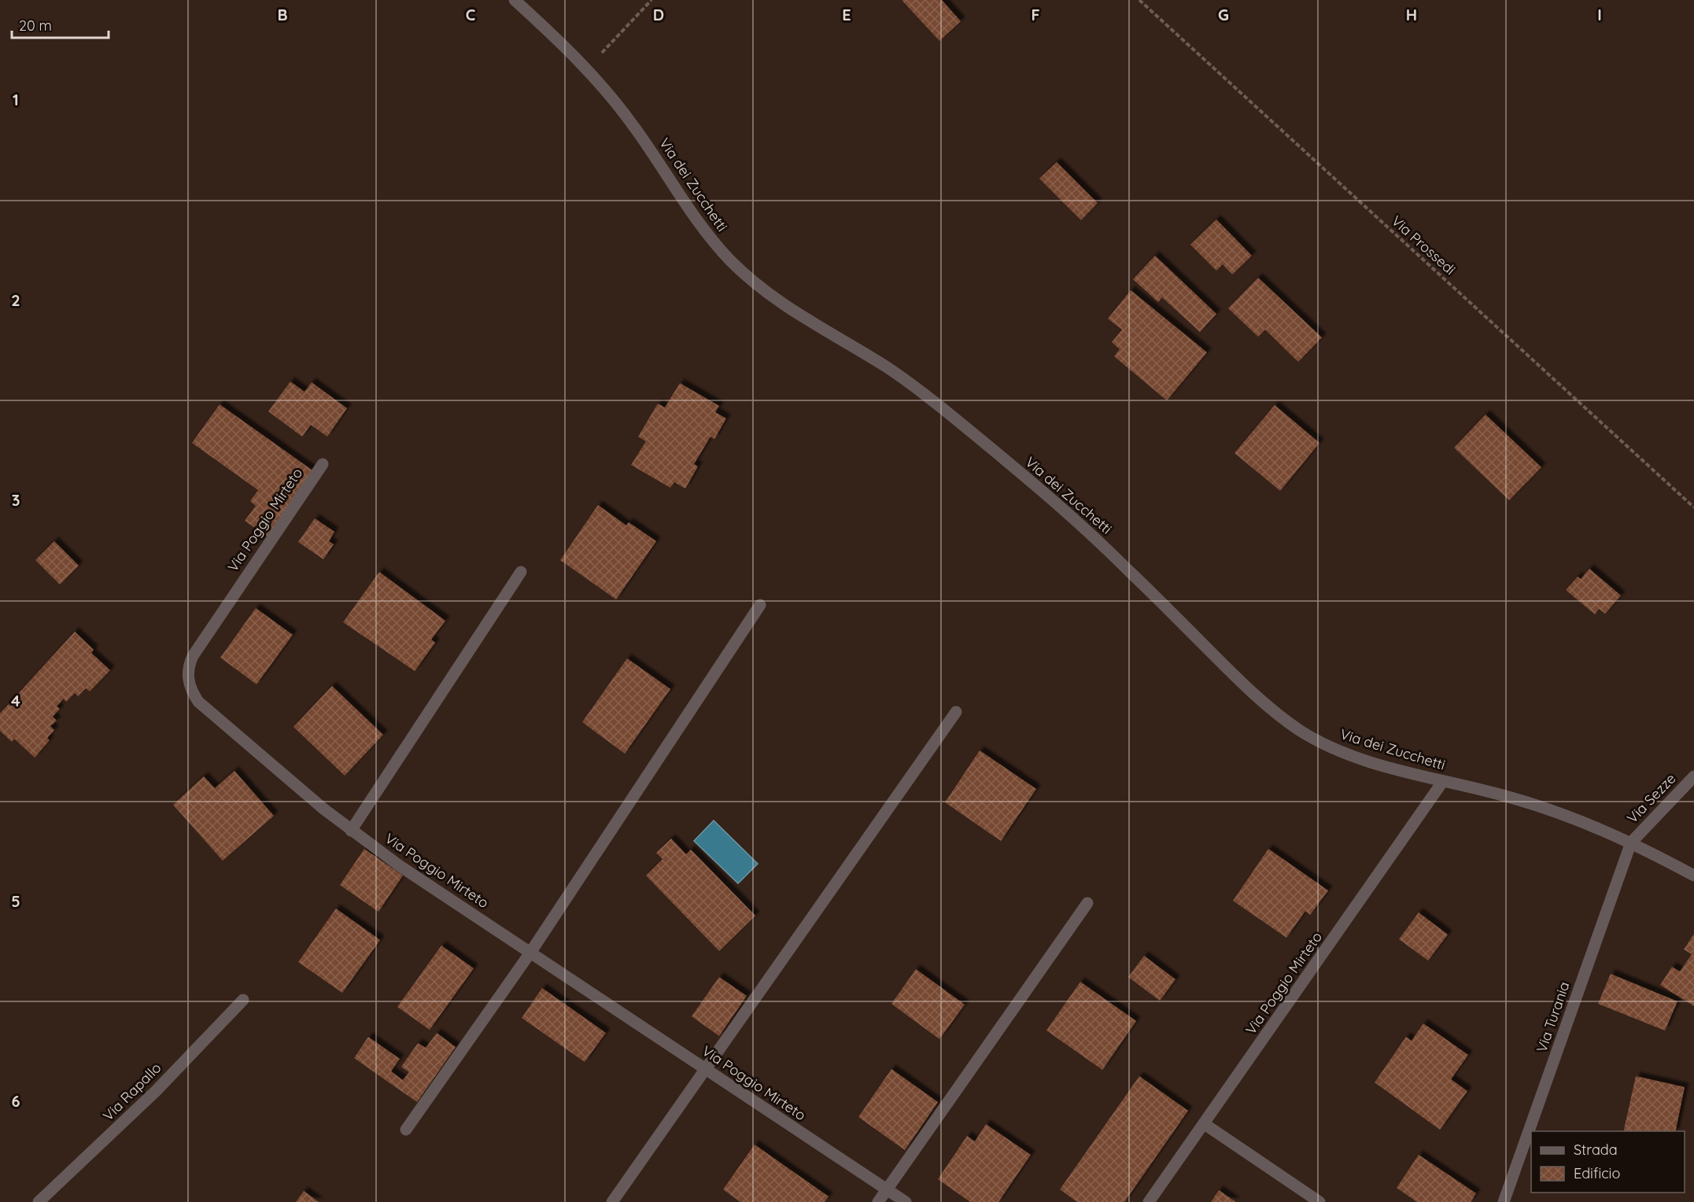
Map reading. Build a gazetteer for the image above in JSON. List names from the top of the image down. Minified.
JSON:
{"streets":{"street":["Via dei Zucchetti","Via Poggio Mirteto","Via Sezze","Via Turania","Via Rapallo"],"path":["Via Prossedi"]},"crossings":[["Via dei Zucchetti","Via Poggio Mirteto"],["Via dei Zucchetti","Via Sezze"],["Via dei Zucchetti","Via Turania"],["Via Sezze","Via Turania"]],"legend":["Strada","Edificio"],"scale_bar":"20 m","grid":{"columns":["B","C","D","E","F","G","H","I"],"rows":["1","2","3","4","5","6"]}}
